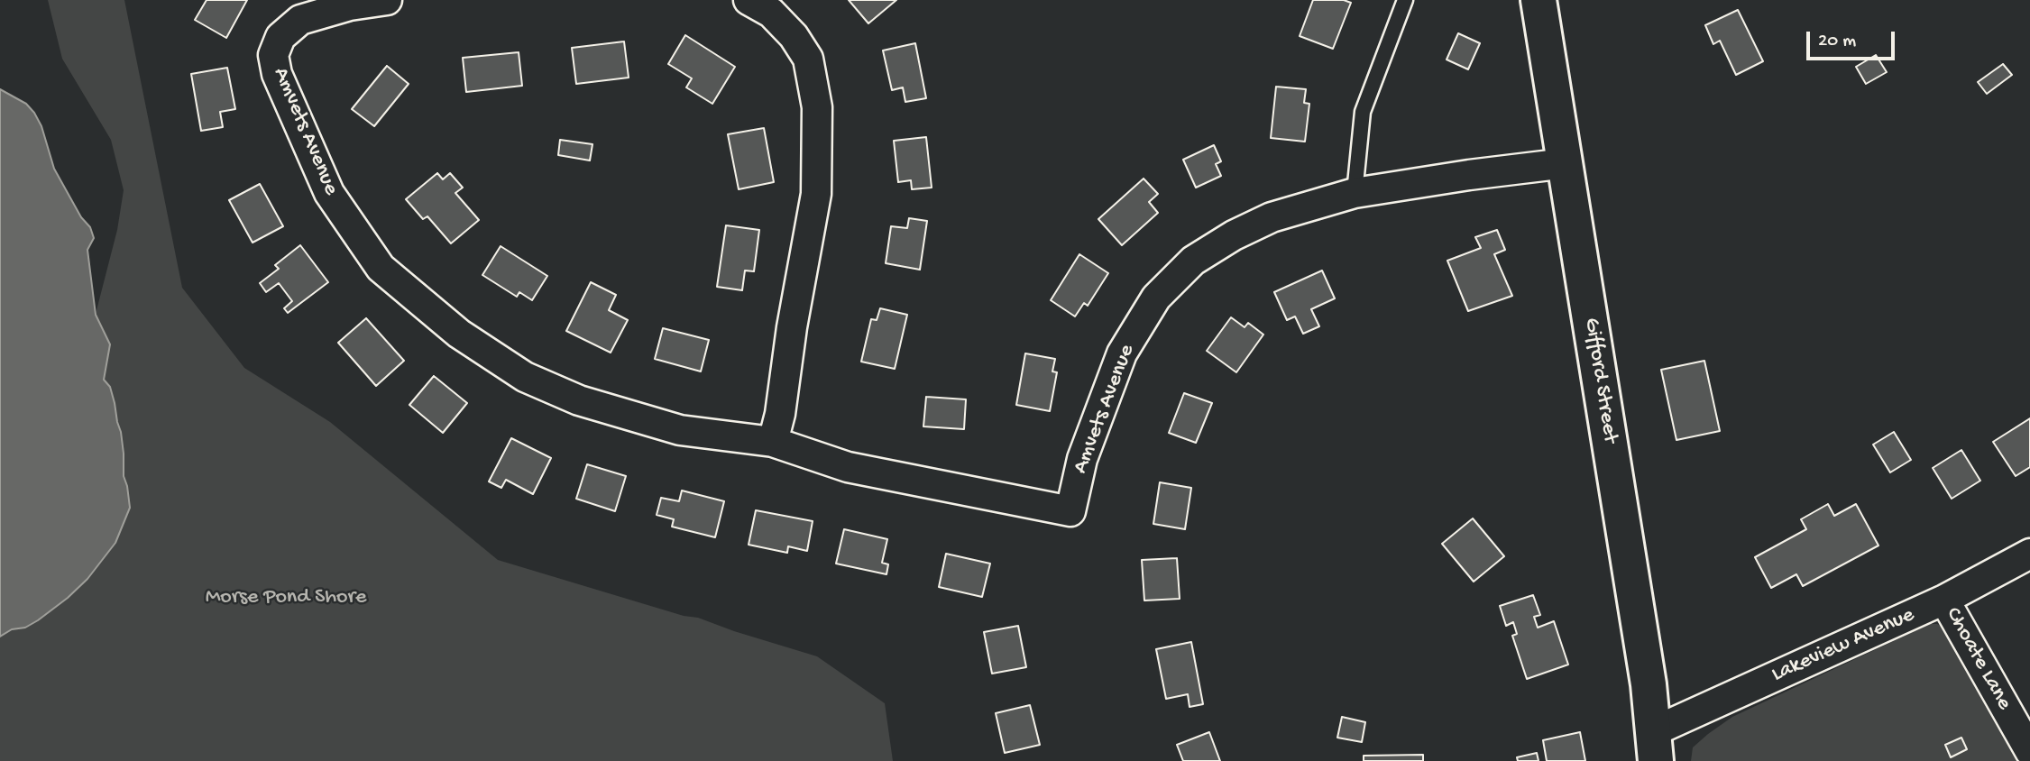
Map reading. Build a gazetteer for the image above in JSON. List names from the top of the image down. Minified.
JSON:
{"streets":{"main road":["Gifford Street"],"street":["Amvets Avenue","Lakeview Avenue","Choate Lane"]},"crossings":[["Amvets Avenue","Gifford Street"],["Gifford Street","Lakeview Avenue"],["Lakeview Avenue","Choate Lane"]],"parks":["Morse Pond Shore"],"scale_bar":"20 m"}
